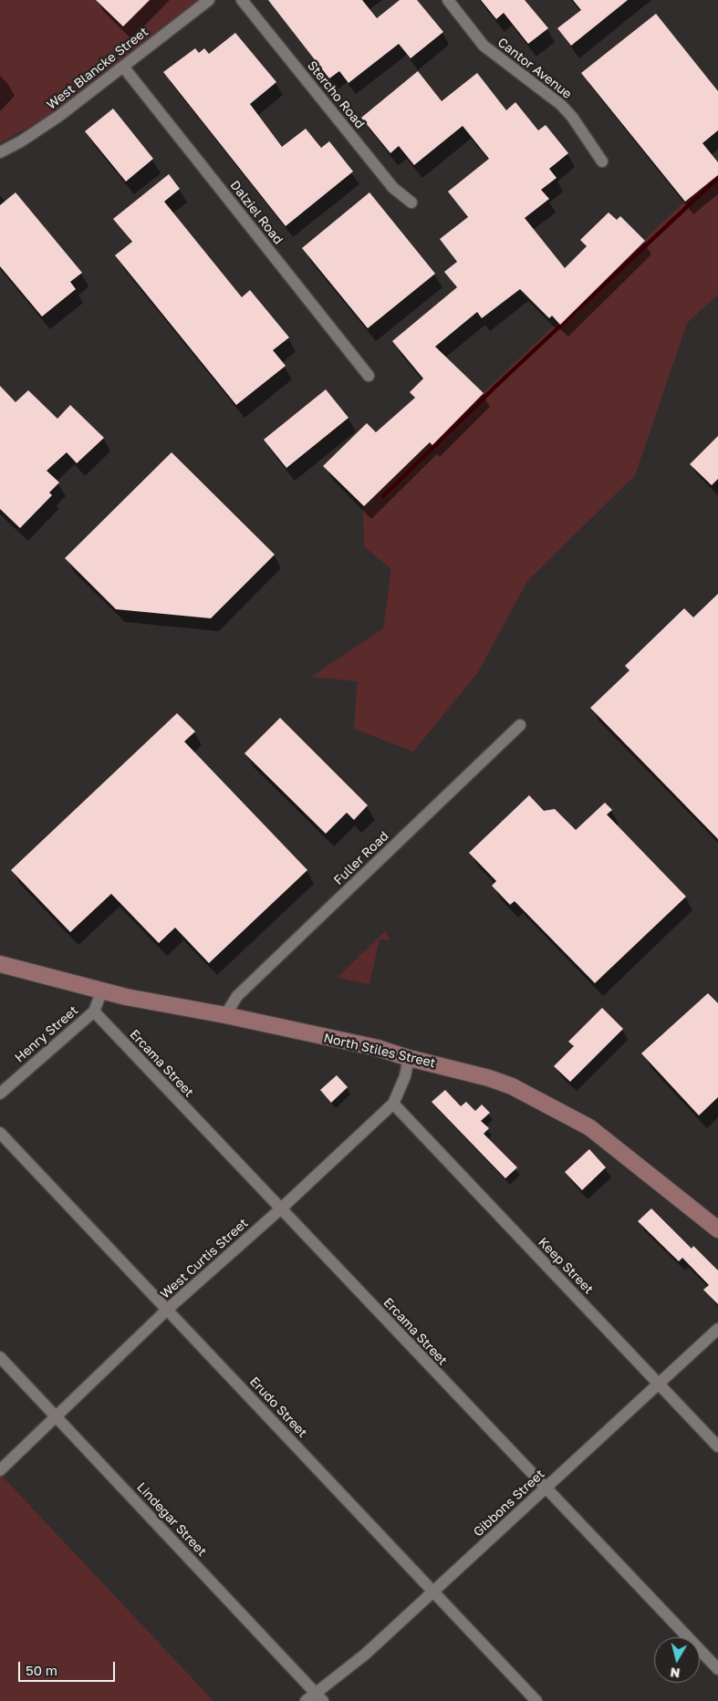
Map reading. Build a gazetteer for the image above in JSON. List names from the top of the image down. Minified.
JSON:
{"streets":{"main road":["North Stiles Street"],"street":["West Blancke Street","Cantor Avenue","Stercho Road","Dalziel Road","Fuller Road","Henry Street","Ercama Street","West Curtis Street","Keep Street","Erudo Street","Gibbons Street","Lindegar Street"]},"crossings":[["West Blancke Street","Dalziel Road"],["Fuller Road","North Stiles Street"],["Henry Street","North Stiles Street"],["Henry Street","Ercama Street"],["North Stiles Street","West Curtis Street"],["Ercama Street","West Curtis Street"],["Ercama Street","Gibbons Street"],["West Curtis Street","Keep Street"],["West Curtis Street","Erudo Street"],["West Curtis Street","Lindegar Street"],["Keep Street","Gibbons Street"],["Erudo Street","Gibbons Street"],["Gibbons Street","Lindegar Street"]],"scale_bar":"50 m","north":"bottom"}
